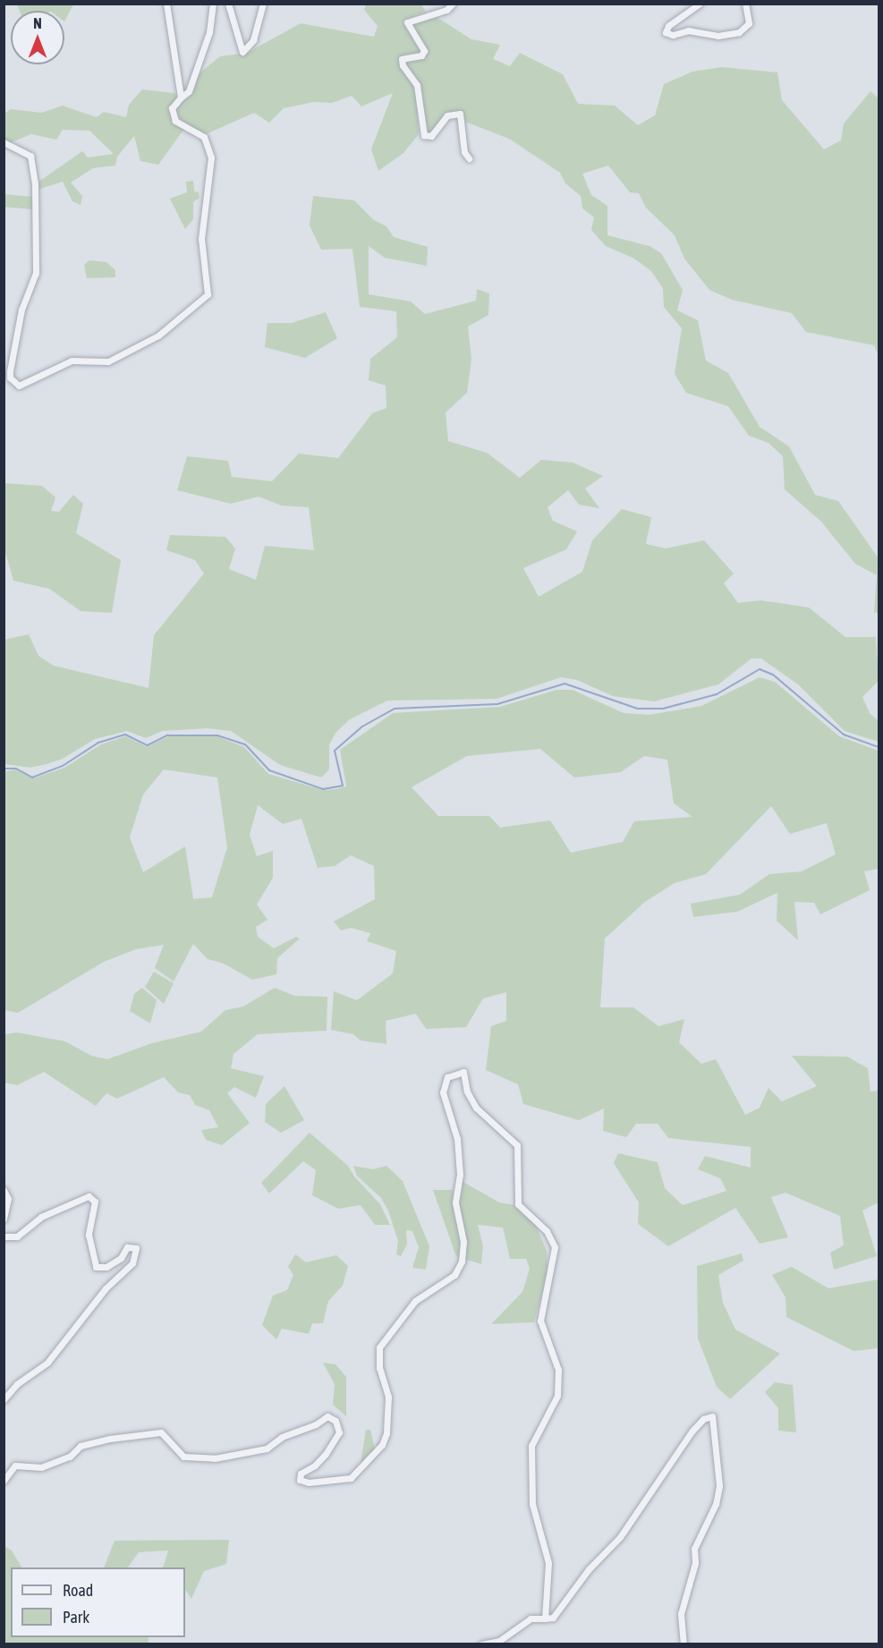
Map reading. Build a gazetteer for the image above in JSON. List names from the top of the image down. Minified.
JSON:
{"legend":["Road","Park"],"north":"top"}
